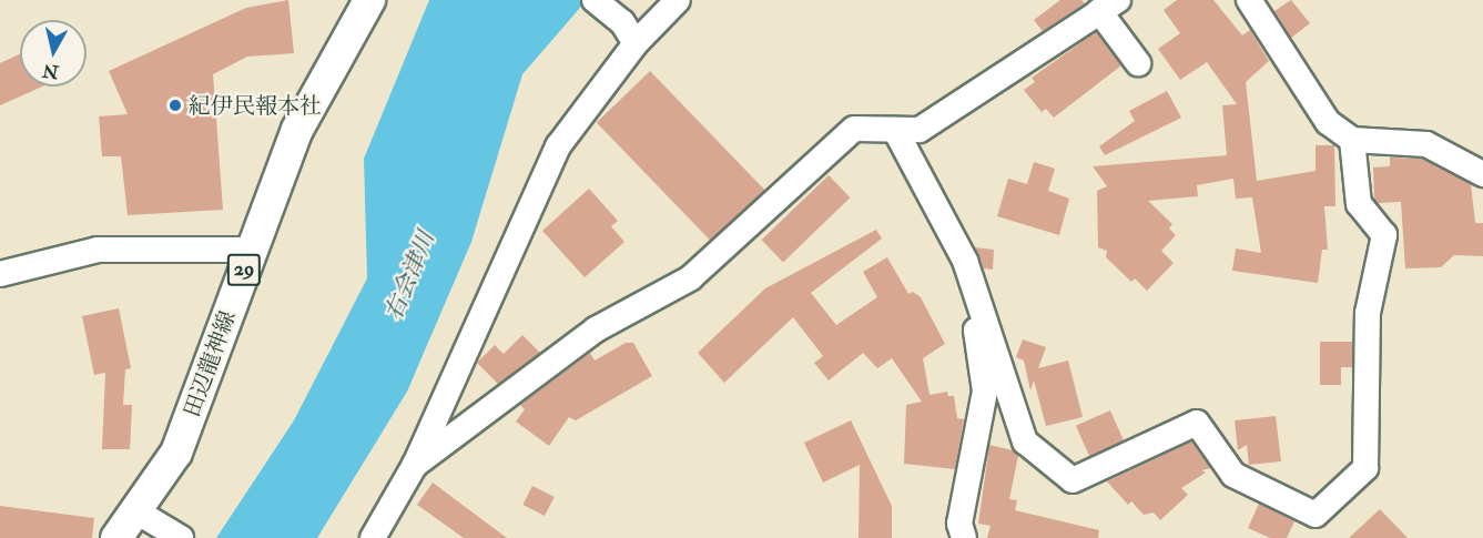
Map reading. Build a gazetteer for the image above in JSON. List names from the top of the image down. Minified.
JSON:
{"streets":{"main road":["29","田辺龍神線"]},"water":["右会津川"],"places":["紀伊民報本社"],"north":"bottom"}
